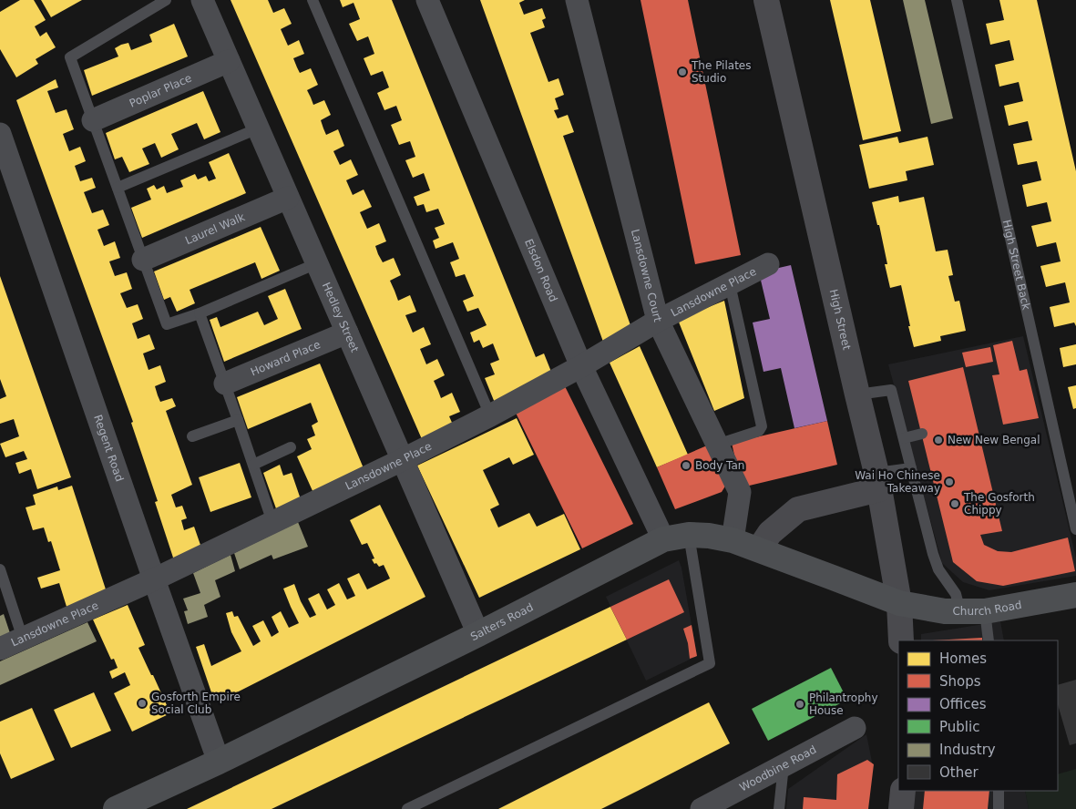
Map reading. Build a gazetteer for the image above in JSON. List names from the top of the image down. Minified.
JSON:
{"streets":{"main road":["High Street","Church Road","Salters Road"],"street":["Poplar Place","Laurel Walk","Elsdon Road","Lansdowne Court","Lansdowne Place","Hedley Street","Howard Place","Regent Road","Woodbine Road"],"lane":["High Street Back"]},"crossings":[["Poplar Place","Hedley Street"],["Laurel Walk","Hedley Street"],["Elsdon Road","Lansdowne Place"],["Elsdon Road","Salters Road"],["Lansdowne Court","Lansdowne Place"],["Lansdowne Court","Salters Road"],["Lansdowne Place","Hedley Street"],["Lansdowne Place","Regent Road"],["Hedley Street","Howard Place"],["Hedley Street","Salters Road"],["High Street","Church Road"],["High Street","Salters Road"],["Regent Road","Salters Road"],["Church Road","Salters Road"]],"places":["The Pilates Studio","New New Bengal","Body Tan","Wai Ho Chinese Takeaway","The Gosforth Chippy","Gosforth Empire Social Club","Philantrophy House"],"legend":["Homes","Shops","Offices","Public","Industry","Other"]}
